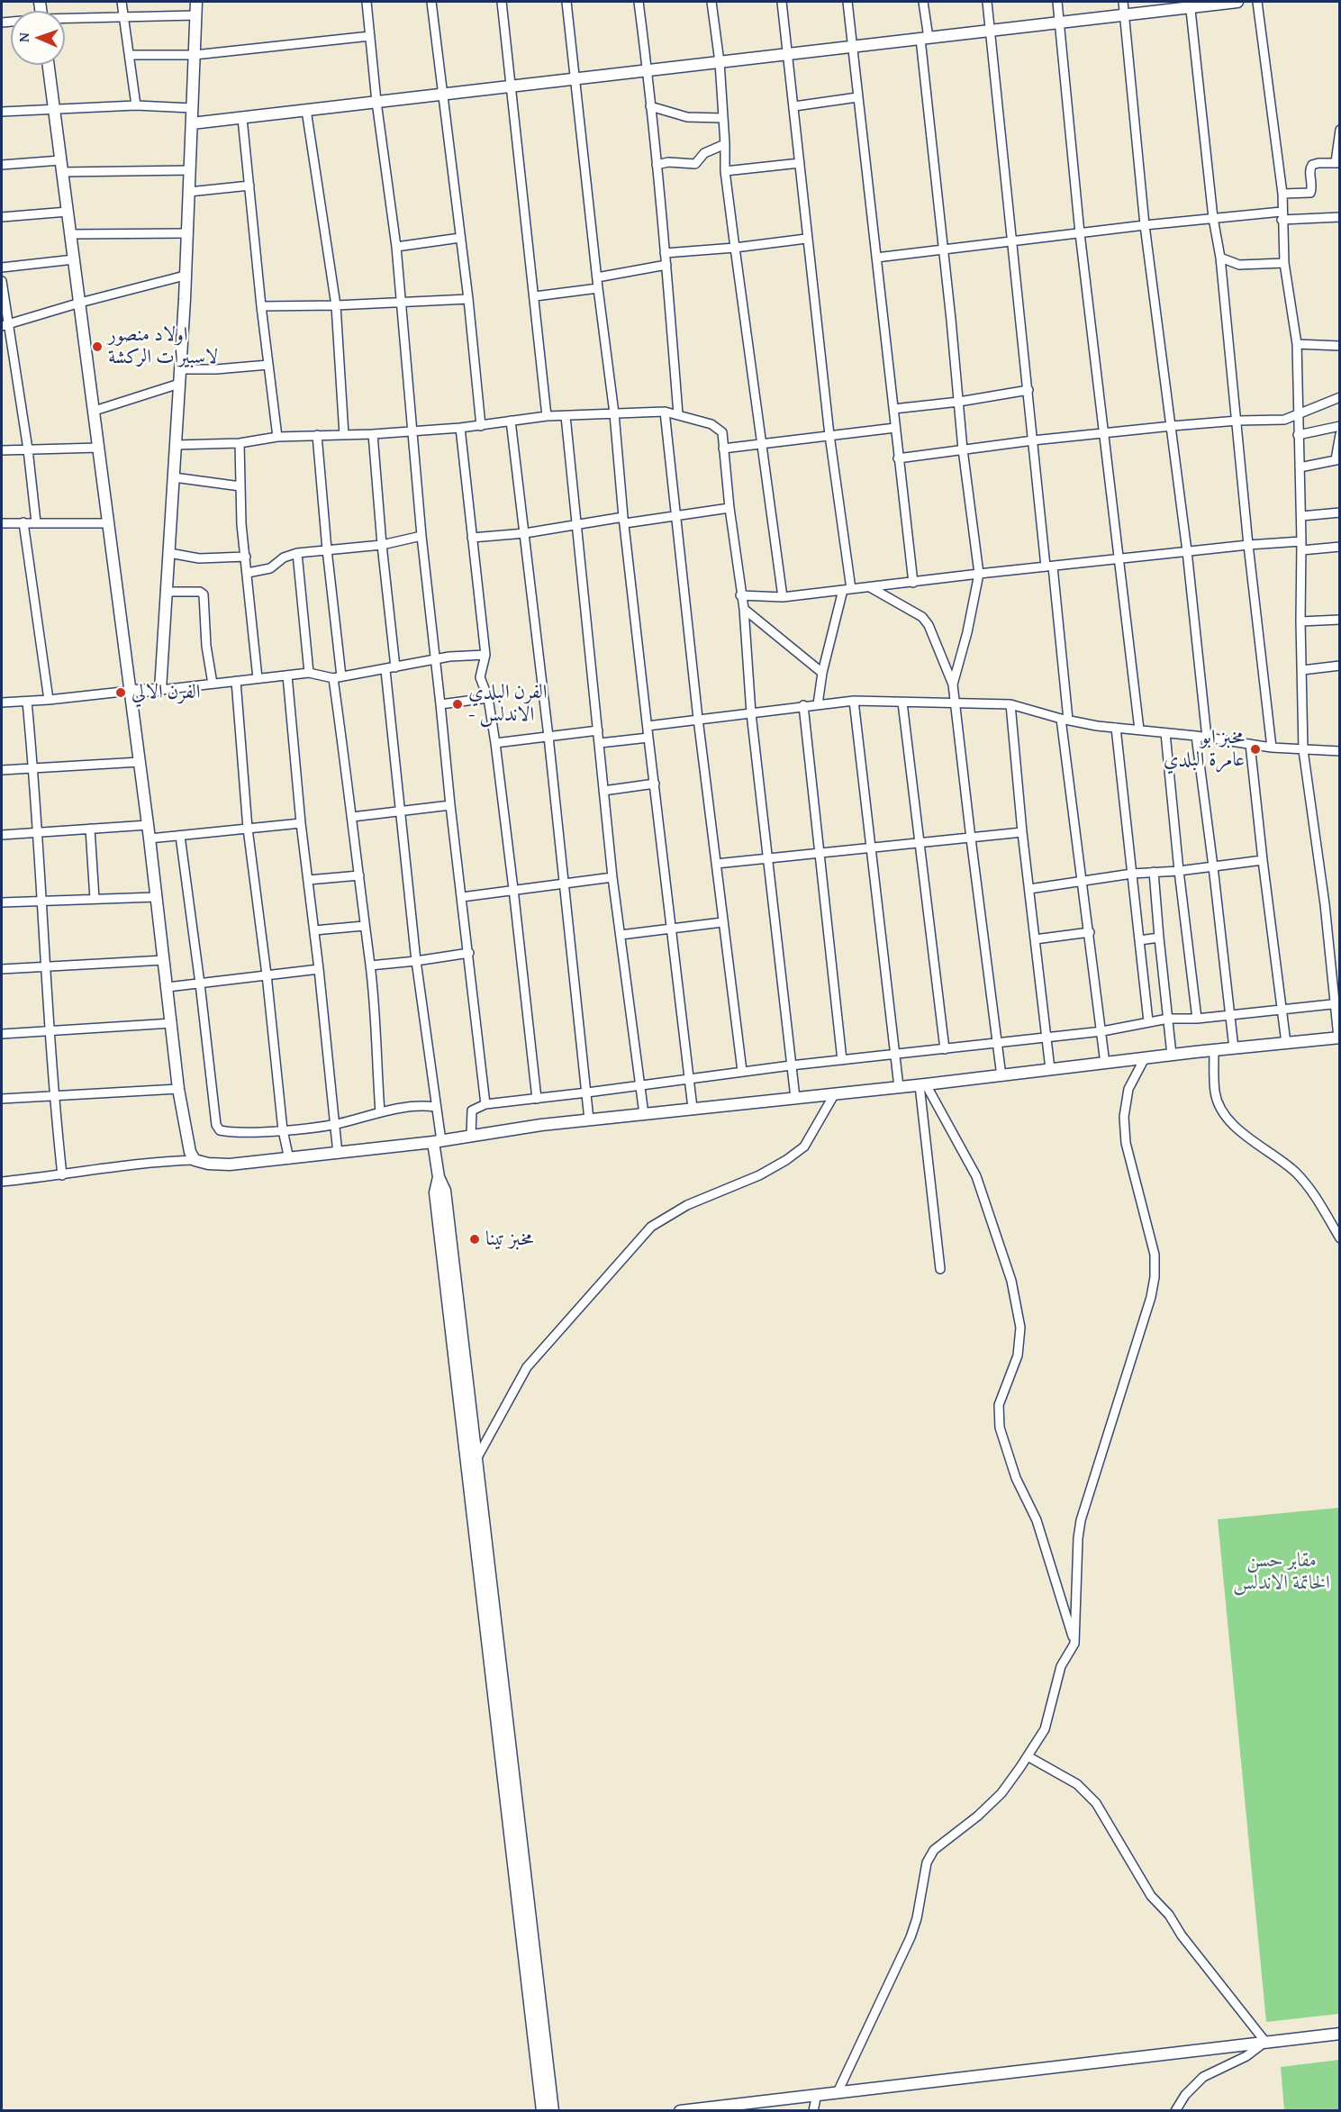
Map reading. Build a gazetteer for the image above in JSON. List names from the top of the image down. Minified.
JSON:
{"parks":["مقابر حسن الخاتمة الاندلس"],"places":["اولاد منصور لاسبيرات الركشة","الفرن الالي","الفرن البلدي - الاندلس","مخبز ابو عامرة البلدي","مخبز تينا"],"north":"left"}
